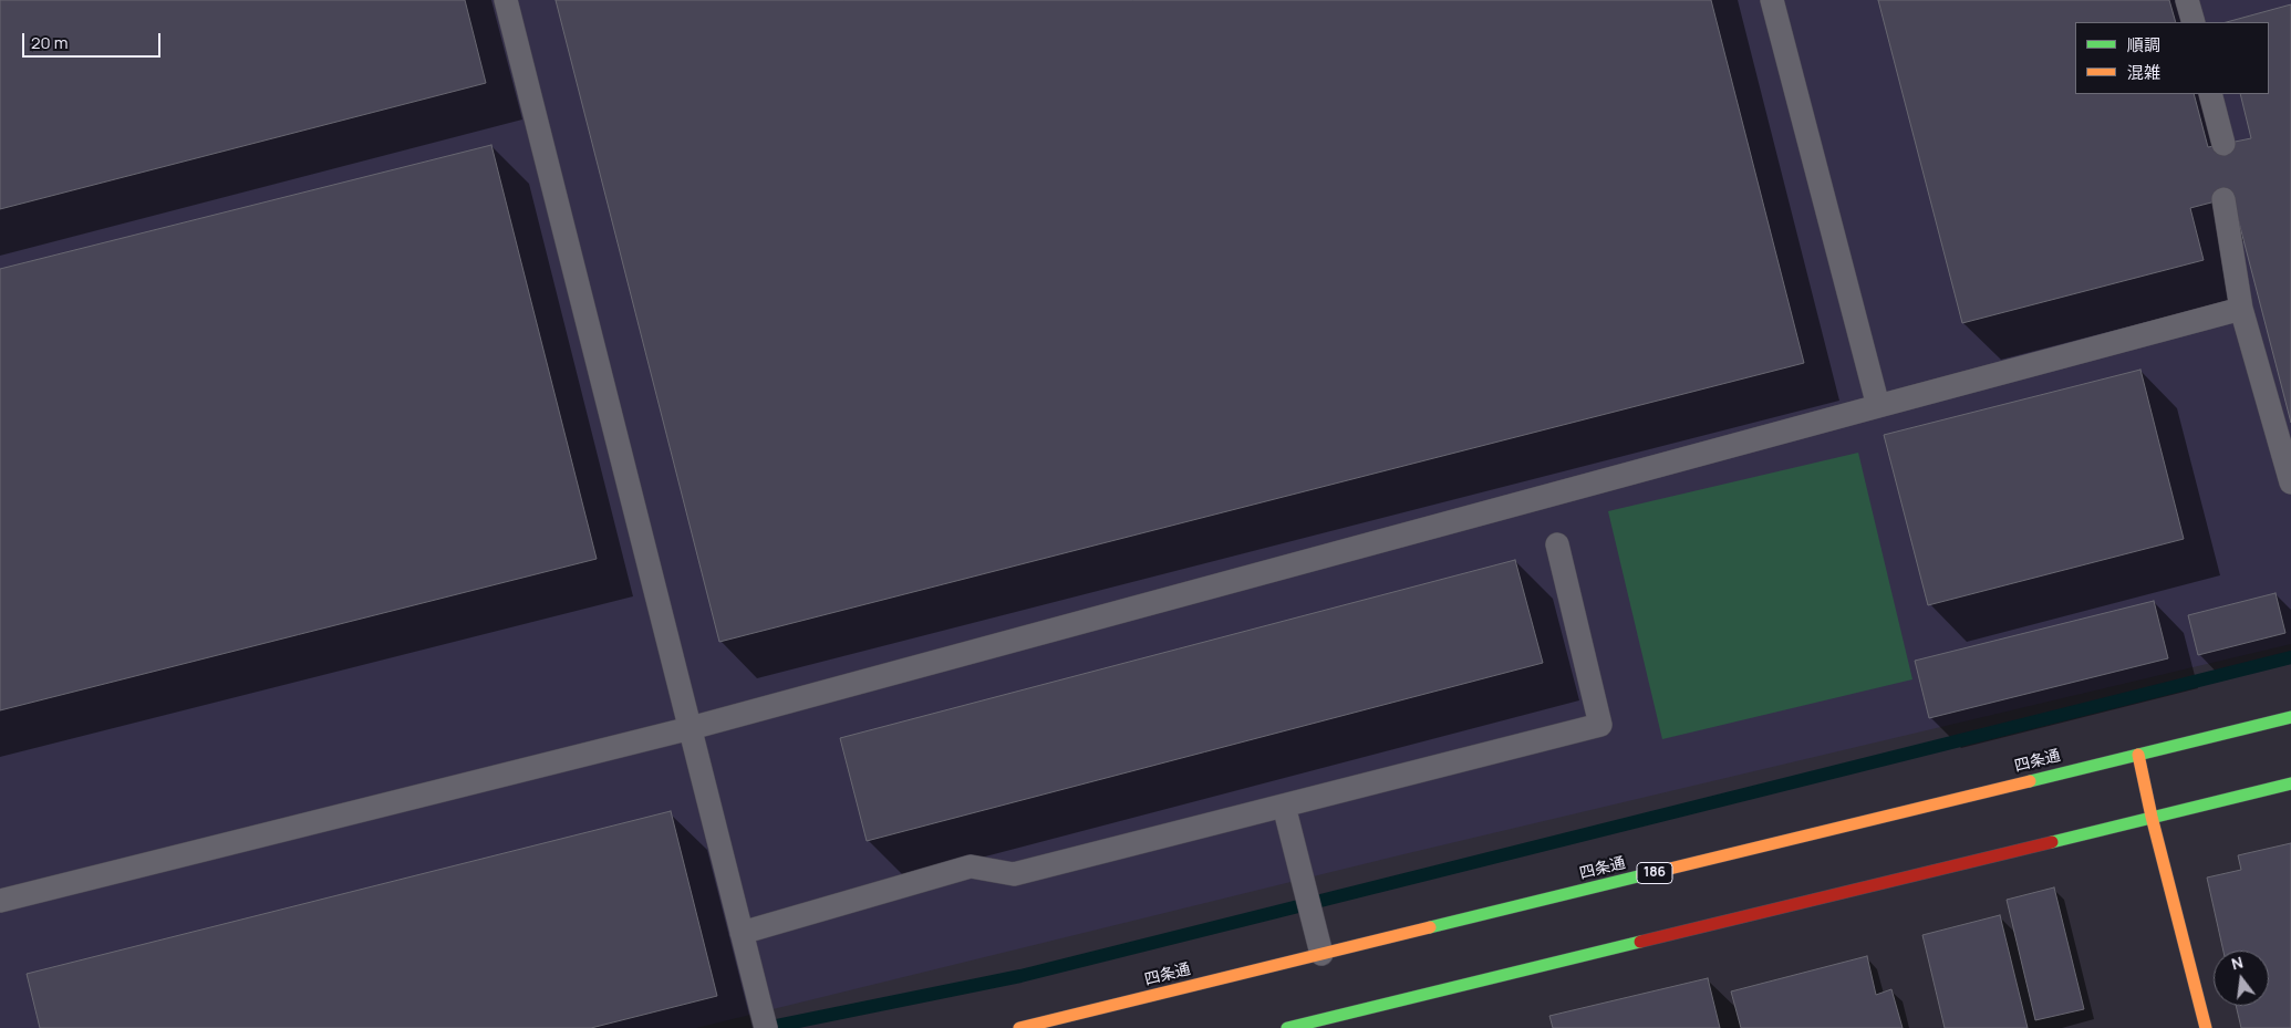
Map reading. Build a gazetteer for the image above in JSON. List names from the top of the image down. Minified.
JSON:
{"streets":{"main road":["四条通","186"]},"legend":["順調","混雑"],"scale_bar":"20 m","north":"top"}
